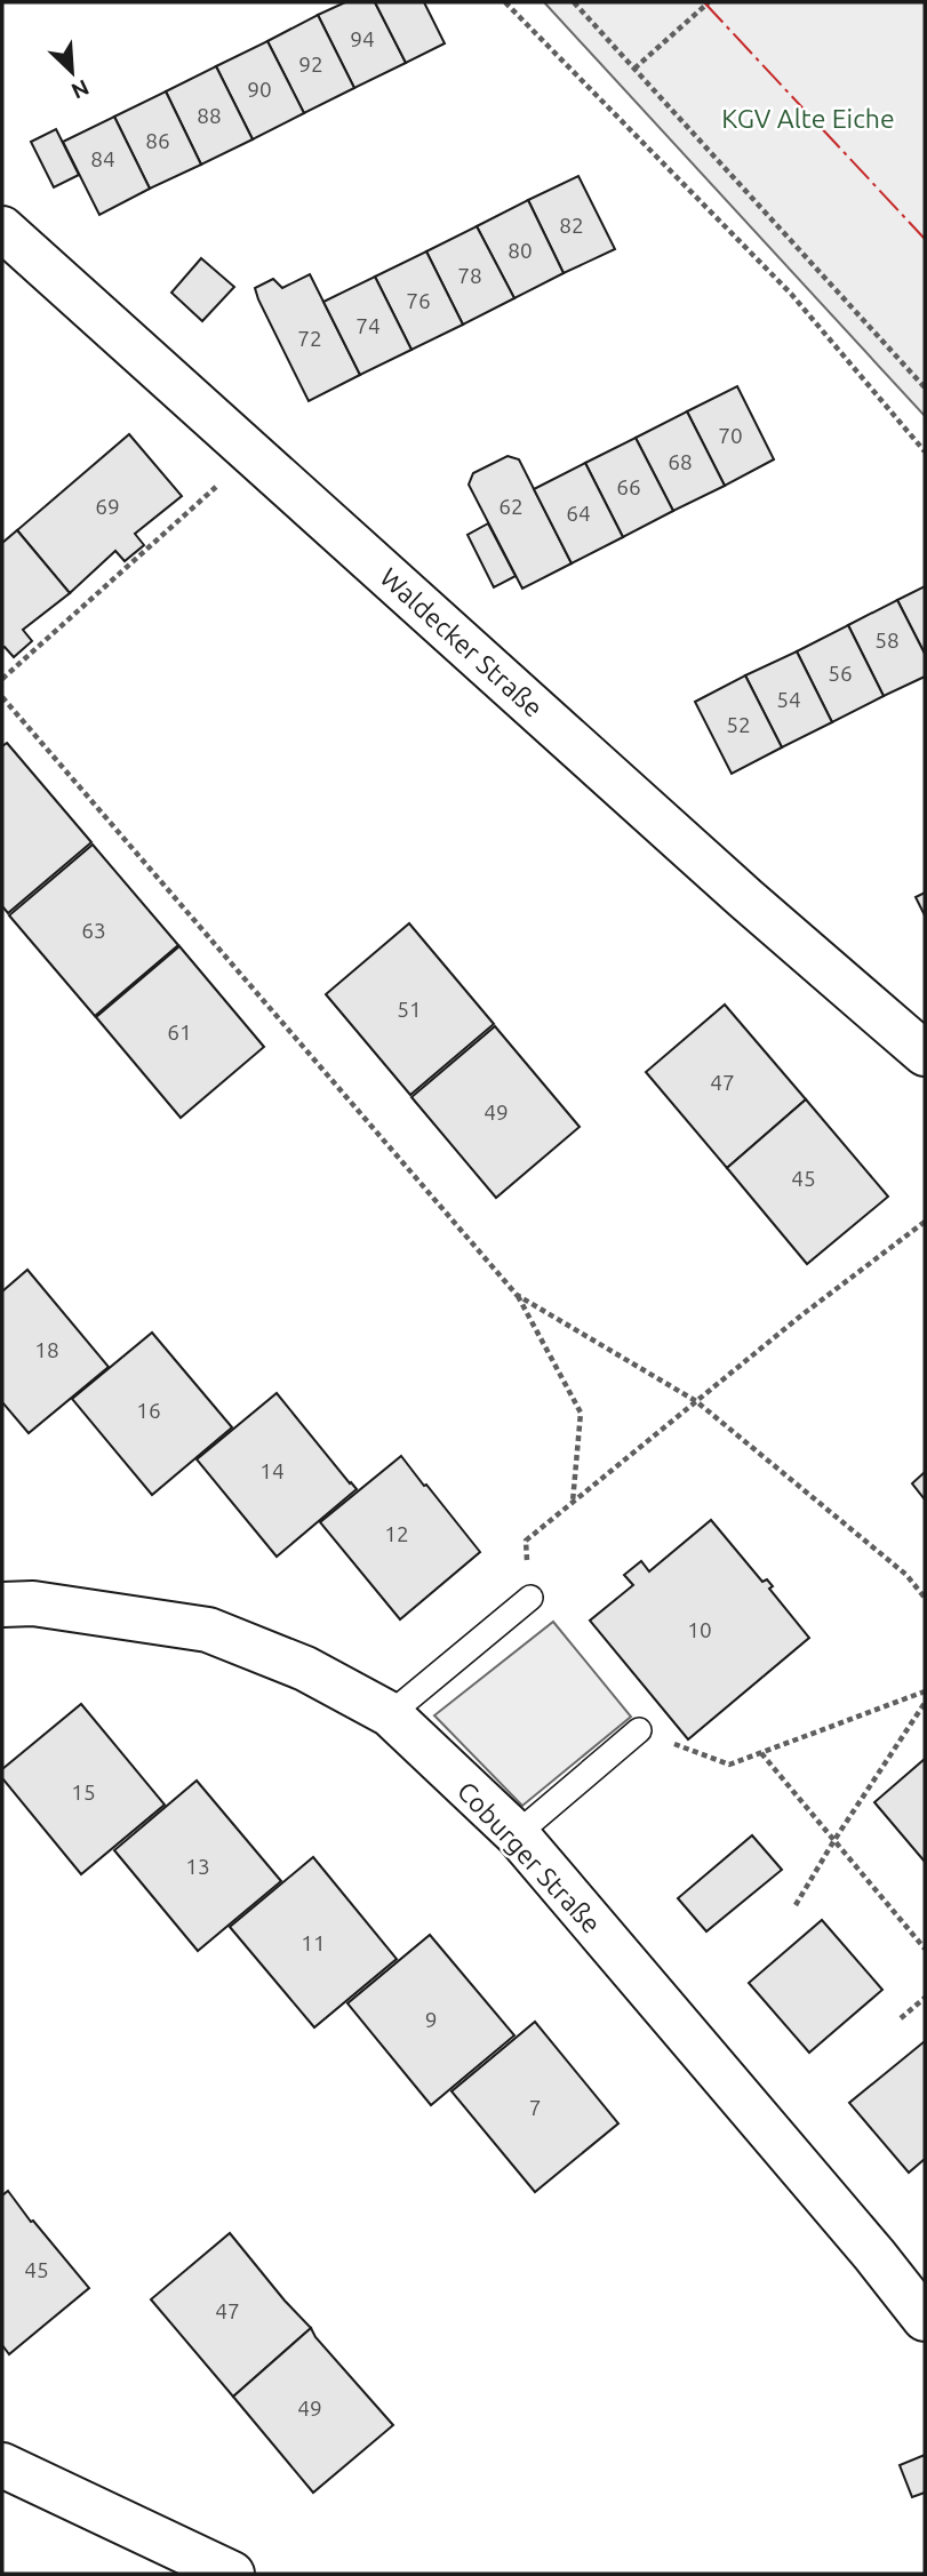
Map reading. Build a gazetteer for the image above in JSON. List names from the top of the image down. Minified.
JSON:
{"streets":{"street":["Waldecker Straße","Coburger Straße"]},"parks":["KGV Alte Eiche"],"house_numbers":["94","92","90","88","86","84","82","80","78","76","74","72","70","68","66","69","62","64","58","56","54","52","63","51","61","47","49","45","18","16","14","12","10","15","13","11","9","7","45","47","49"],"north":"bottom right"}
